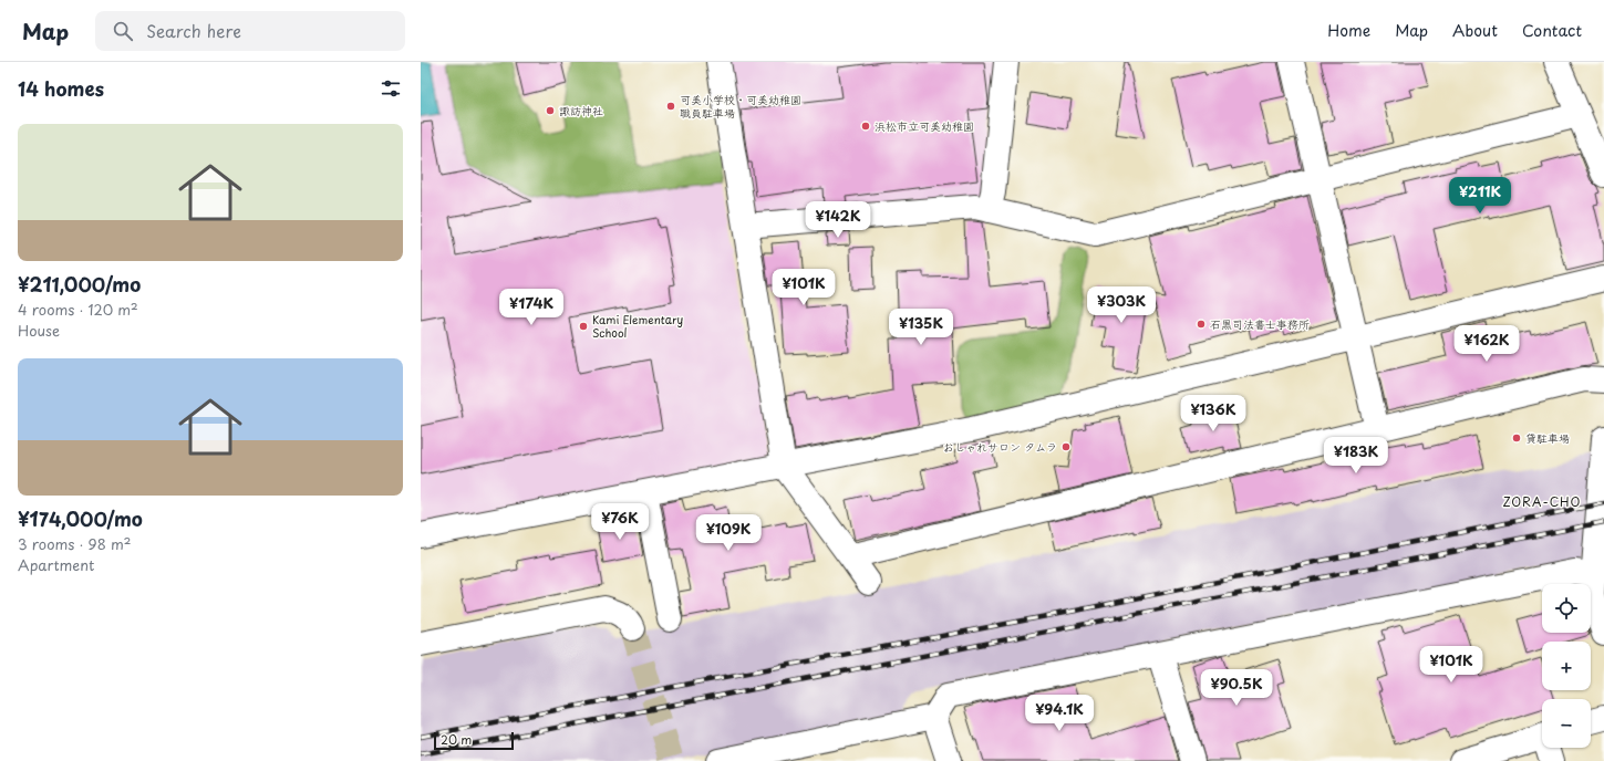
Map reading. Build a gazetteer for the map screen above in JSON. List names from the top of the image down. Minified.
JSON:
{"districts":["ZORA-CHO"],"places":["可美小学校・可美幼稚園 職員駐車場","諏訪神社","浜松市立可美幼稚園","石黒司法書士事務所","Kami Elementary School","貸駐車場","おしゃれサロン タムラ"],"scale_bar":"20 m","page":{"header":"Map","search":"Search here","nav":["Home","Map","About","Contact"],"heading":"14 homes","list":[{"name":"¥211,000/mo","note":"4 rooms · 120 m² · House"},{"name":"¥174,000/mo","note":"3 rooms · 98 m² · Apartment"}],"price":["¥211K","¥142K","¥101K","¥303K","¥174K","¥135K","¥162K","¥136K","¥183K","¥76K","¥109K","¥101K","¥90.5K","¥94.1K"],"map_buttons":["+","−"],"scale":"20 m"}}
